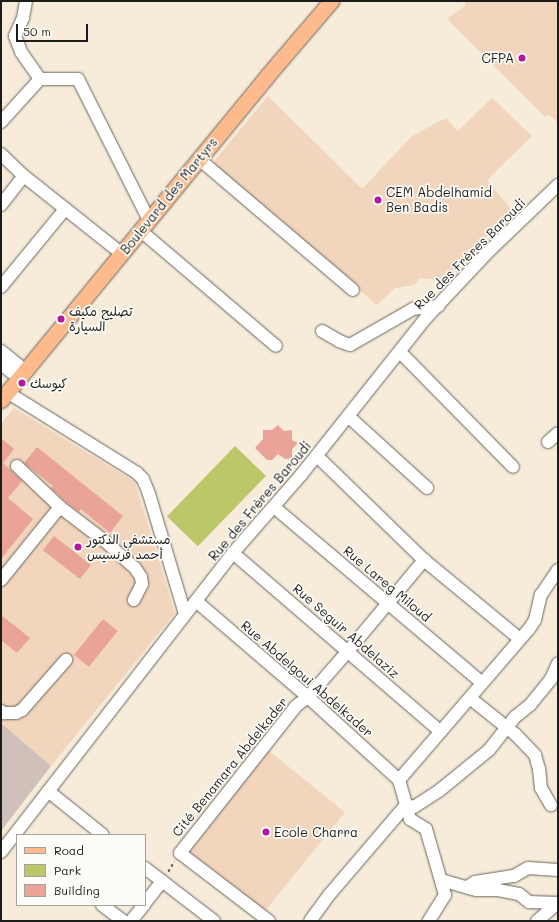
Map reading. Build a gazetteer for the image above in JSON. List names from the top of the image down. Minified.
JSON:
{"streets":{"main road":["Boulevard des Martyrs"],"street":["Rue des Frères Baroudi","Rue Lareg Miloud","Rue Seguir Abdelaziz","Rue Abdelgoui Abdelkader","Cité Benamara Abdelkader"]},"crossings":[["Rue des Frères Baroudi","Rue Lareg Miloud"],["Rue des Frères Baroudi","Rue Seguir Abdelaziz"],["Rue des Frères Baroudi","Rue Abdelgoui Abdelkader"],["Rue Lareg Miloud","Cité Benamara Abdelkader"],["Rue Seguir Abdelaziz","Cité Benamara Abdelkader"],["Rue Abdelgoui Abdelkader","Cité Benamara Abdelkader"]],"places":["CFPA","CEM Abdelhamid Ben Badis","تصليح مكيف السيارة","كيوسك","مستشفى الدكتور أحمد فرنسيس","Ecole Charra"],"legend":["Road","Park","Building"],"scale_bar":"50 m"}
